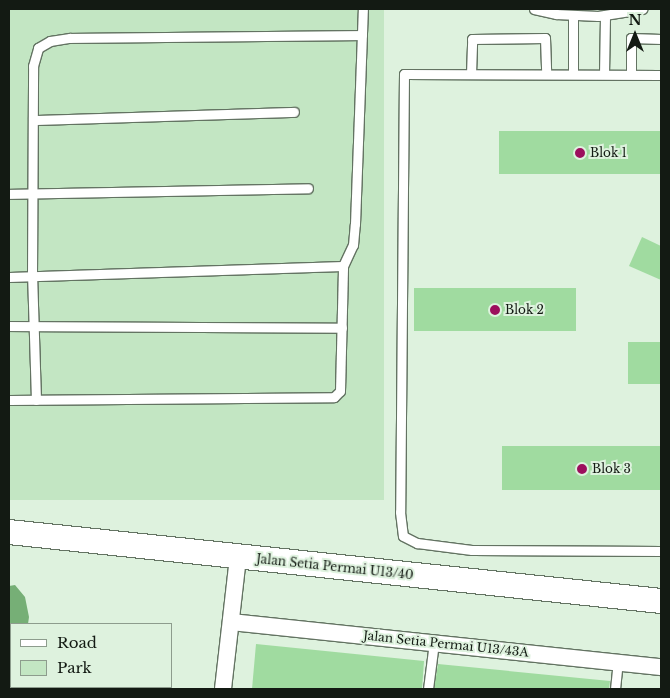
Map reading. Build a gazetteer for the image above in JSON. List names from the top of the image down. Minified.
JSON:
{"streets":{"street":["Jalan Setia Permai U13/40","Jalan Setia Permai U13/43A"]},"places":["Blok 1","Blok 2","Blok 3"],"legend":["Road","Park"],"north":"top"}
